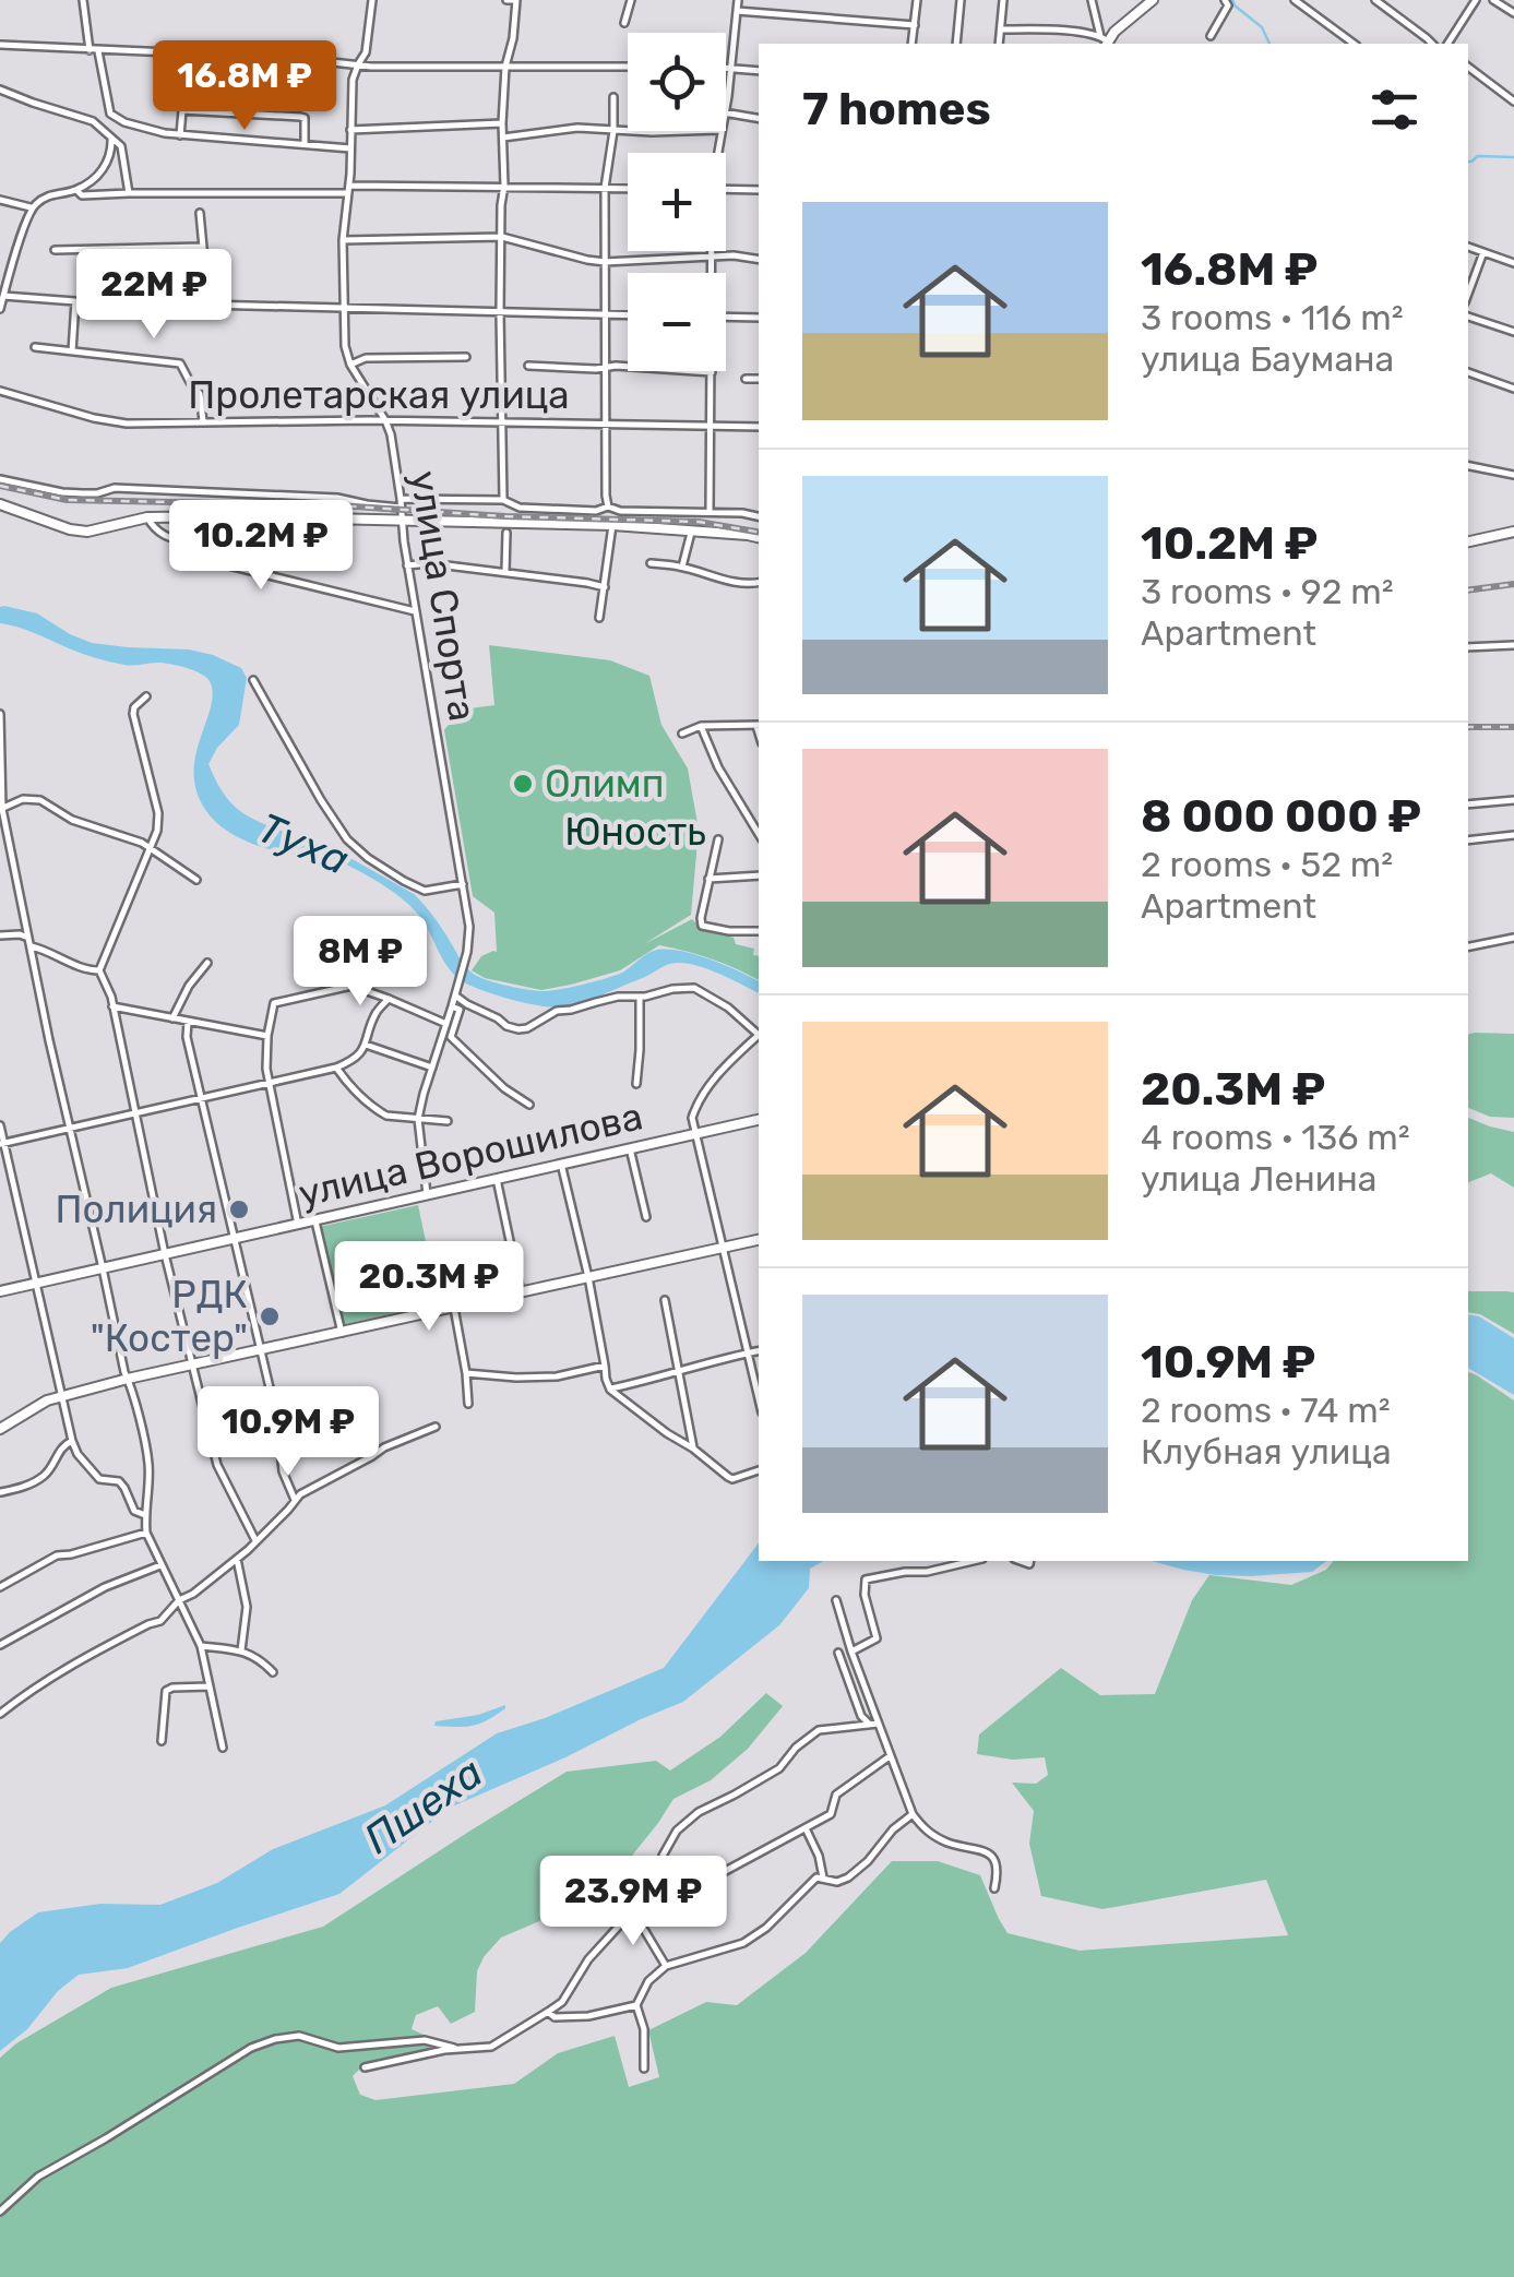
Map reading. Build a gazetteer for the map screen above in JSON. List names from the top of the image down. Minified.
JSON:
{"streets":{"main road":["улица Ворошилова"],"street":["Пролетарская улица","улица Спорта"]},"crossings":[["Пролетарская улица","улица Спорта"]],"water":["Туха","Пшеха"],"parks":["Юность"],"places":["Олимп","Полиция","РДК \"Костер\""],"page":{"map_buttons":["+","−"],"price":["16.8M ₽","22M ₽","10.2M ₽","8M ₽","20.3M ₽","10.9M ₽","23.9M ₽"],"heading":"7 homes","list":[{"name":"16.8M ₽","note":"3 rooms · 116 m² · улица Баумана"},{"name":"10.2M ₽","note":"3 rooms · 92 m² · Apartment"},{"name":"8 000 000 ₽","note":"2 rooms · 52 m² · Apartment"},{"name":"20.3M ₽","note":"4 rooms · 136 m² · улица Ленина"},{"name":"10.9M ₽","note":"2 rooms · 74 m² · Клубная улица"}]}}
